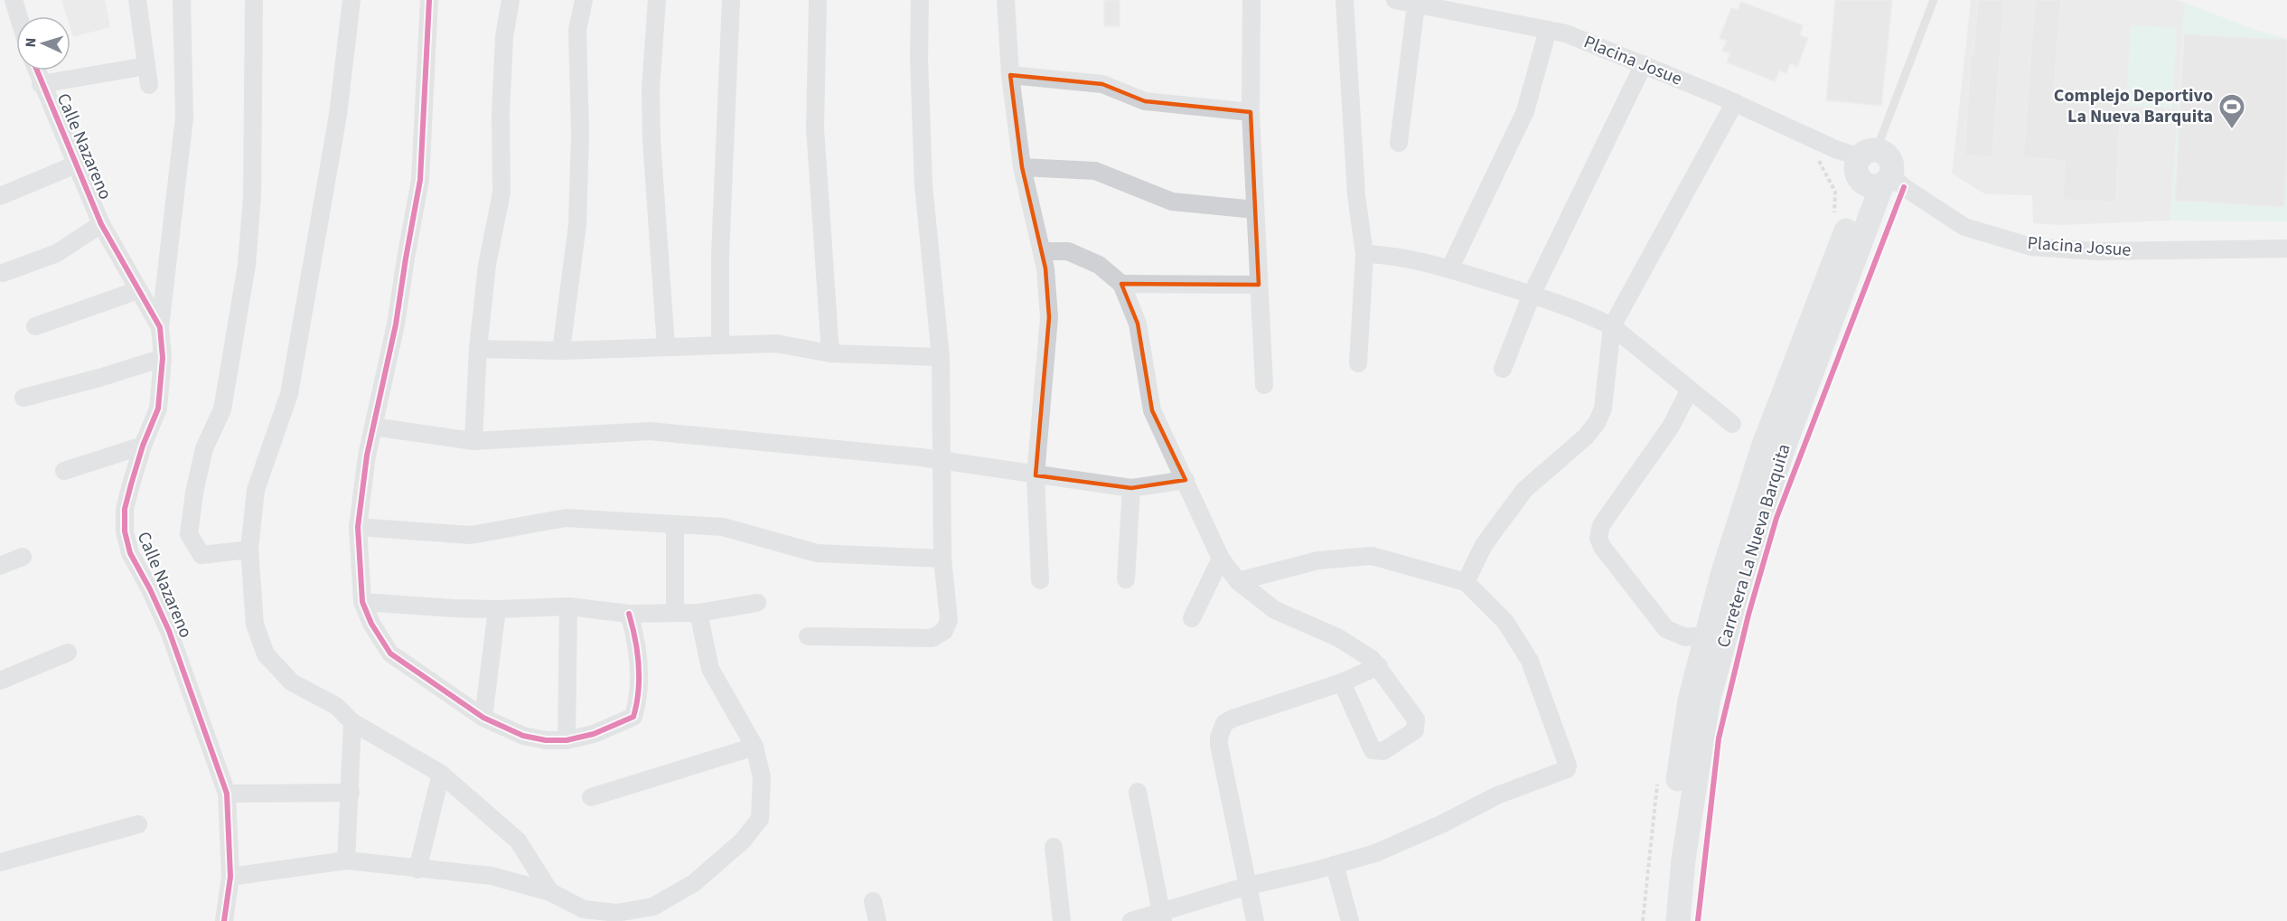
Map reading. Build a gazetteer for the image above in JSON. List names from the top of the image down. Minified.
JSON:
{"streets":{"street":["Placina Josue","Calle Nazareno","Carretera La Nueva Barquita"]},"crossings":[["Placina Josue","Carretera La Nueva Barquita"]],"places":{"sports":["Complejo Deportivo La Nueva Barquita"]},"north":"left"}
